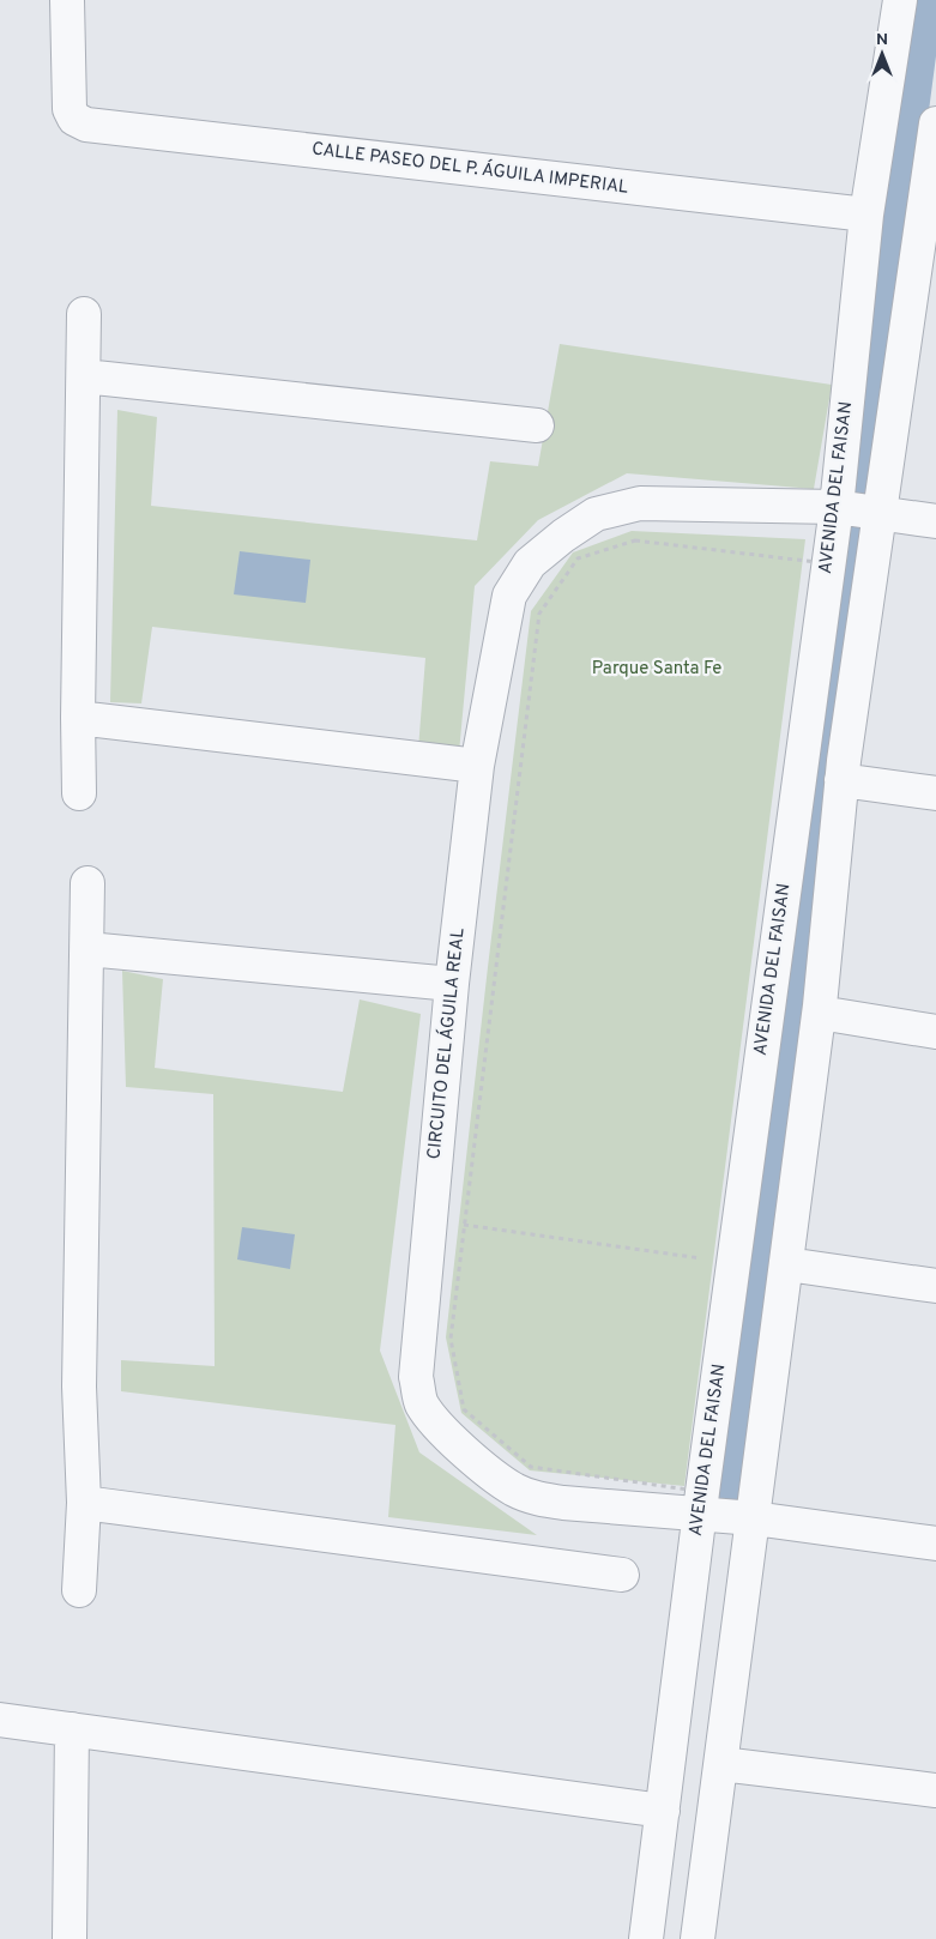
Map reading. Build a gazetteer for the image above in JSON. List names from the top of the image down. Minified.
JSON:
{"streets":{"street":["CALLE PASEO DEL P. ÁGUILA IMPERIAL","AVENIDA DEL FAISAN","CIRCUITO DEL ÁGUILA REAL"]},"crossings":[["CALLE PASEO DEL P. ÁGUILA IMPERIAL","AVENIDA DEL FAISAN"],["AVENIDA DEL FAISAN","CIRCUITO DEL ÁGUILA REAL"]],"parks":["Parque Santa Fe"],"north":"top"}
